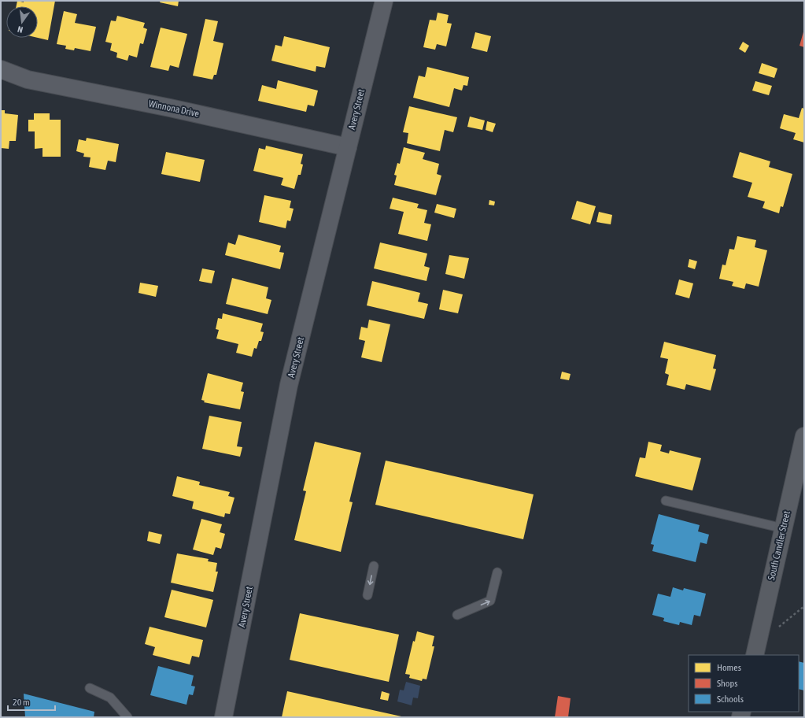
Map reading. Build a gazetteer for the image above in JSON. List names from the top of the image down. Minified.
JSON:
{"streets":{"main road":["South Candler Street"],"street":["Winnona Drive","Avery Street"]},"crossings":[["Winnona Drive","Avery Street"]],"legend":["Homes","Shops","Schools"],"scale_bar":"20 m","north":"bottom"}
